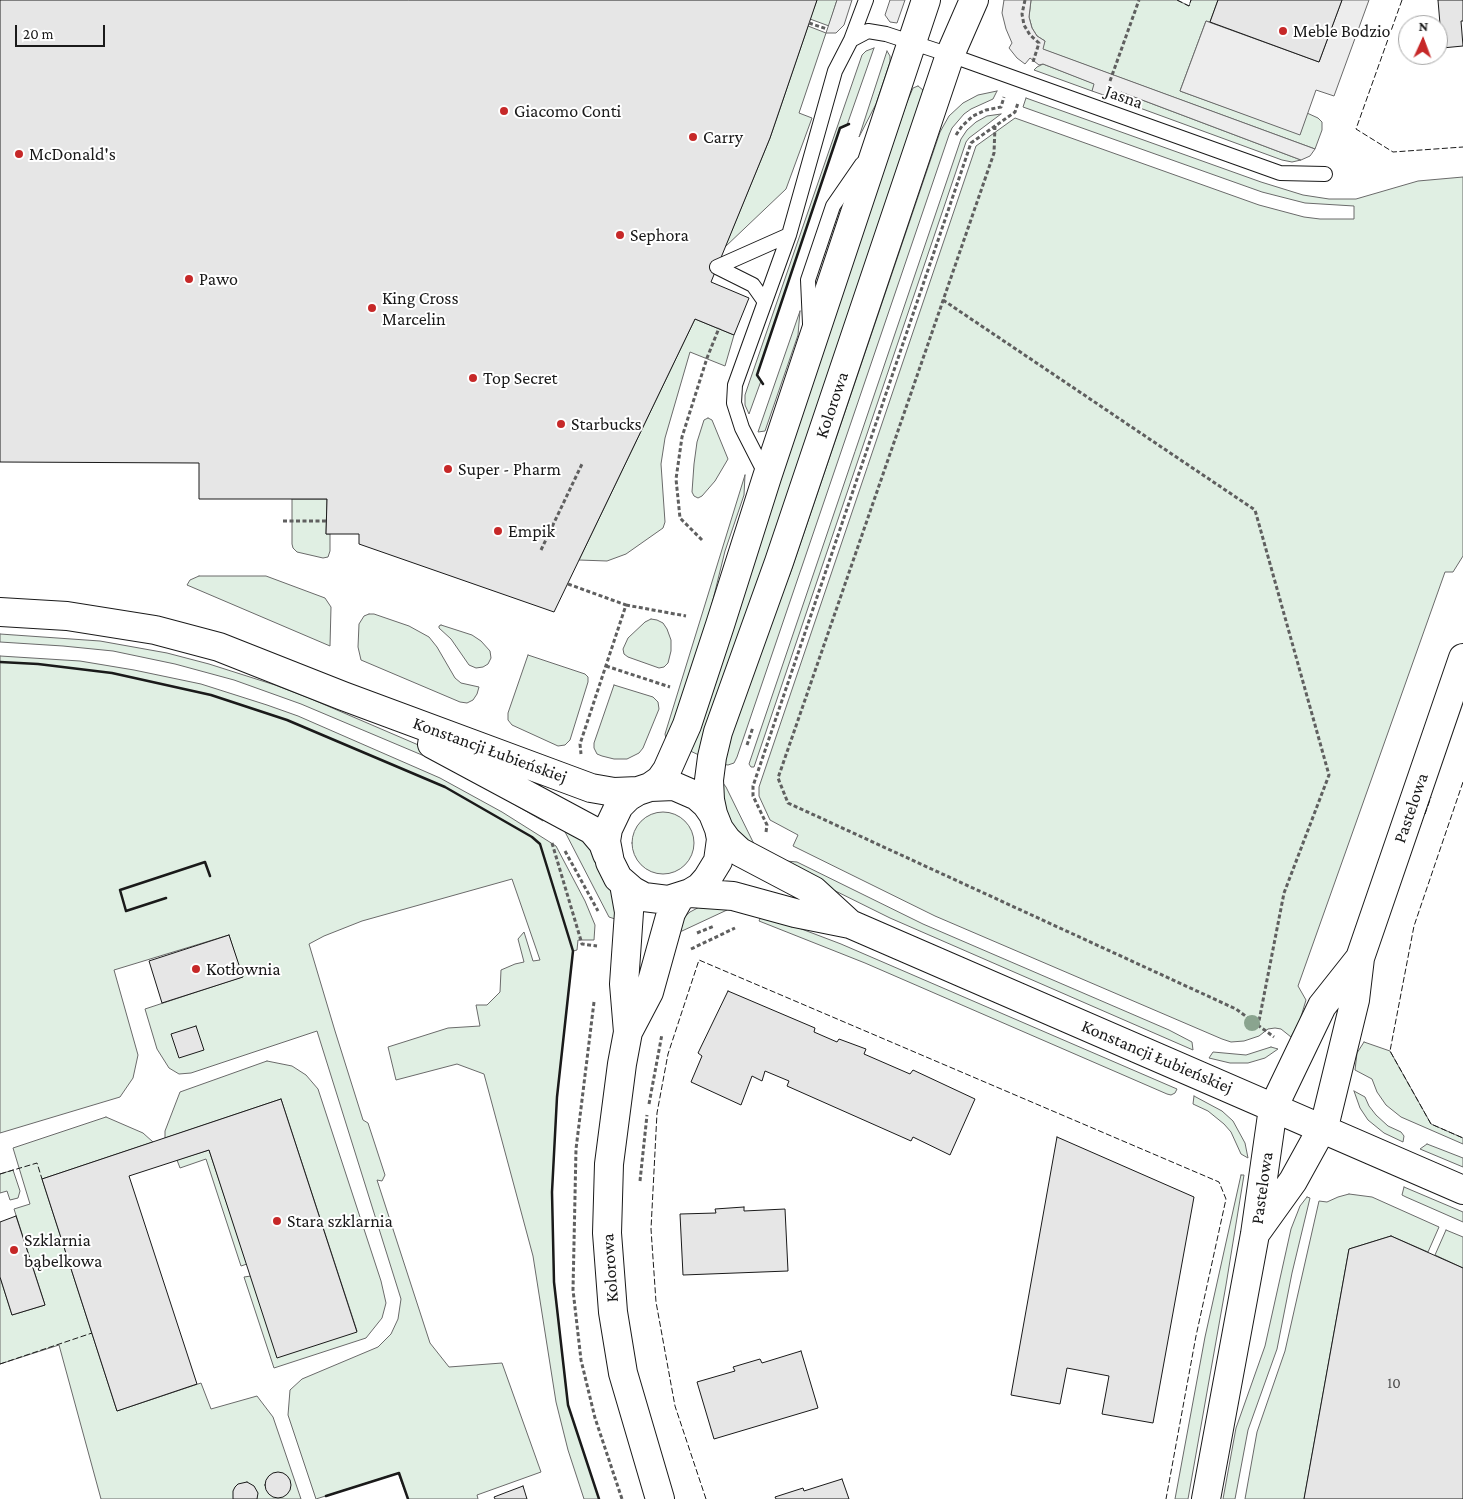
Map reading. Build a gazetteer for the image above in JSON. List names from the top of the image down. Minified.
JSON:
{"streets":{"street":["Kolorowa","Konstancji Łubieńskiej","Pastelowa"],"lane":["Jasna"]},"crossings":[["Jasna","Kolorowa"],["Kolorowa","Konstancji Łubieńskiej"],["Konstancji Łubieńskiej","Pastelowa"]],"places":["Meble Bodzio","Giacomo Conti","Carry","McDonald's","Sephora","Pawo","King Cross Marcelin","Top Secret","Starbucks","Super - Pharm","Empik","Kotłownia","Stara szklarnia","Szklarnia bąbelkowa"],"house_numbers":["10"],"scale_bar":"20 m","north":"top"}
